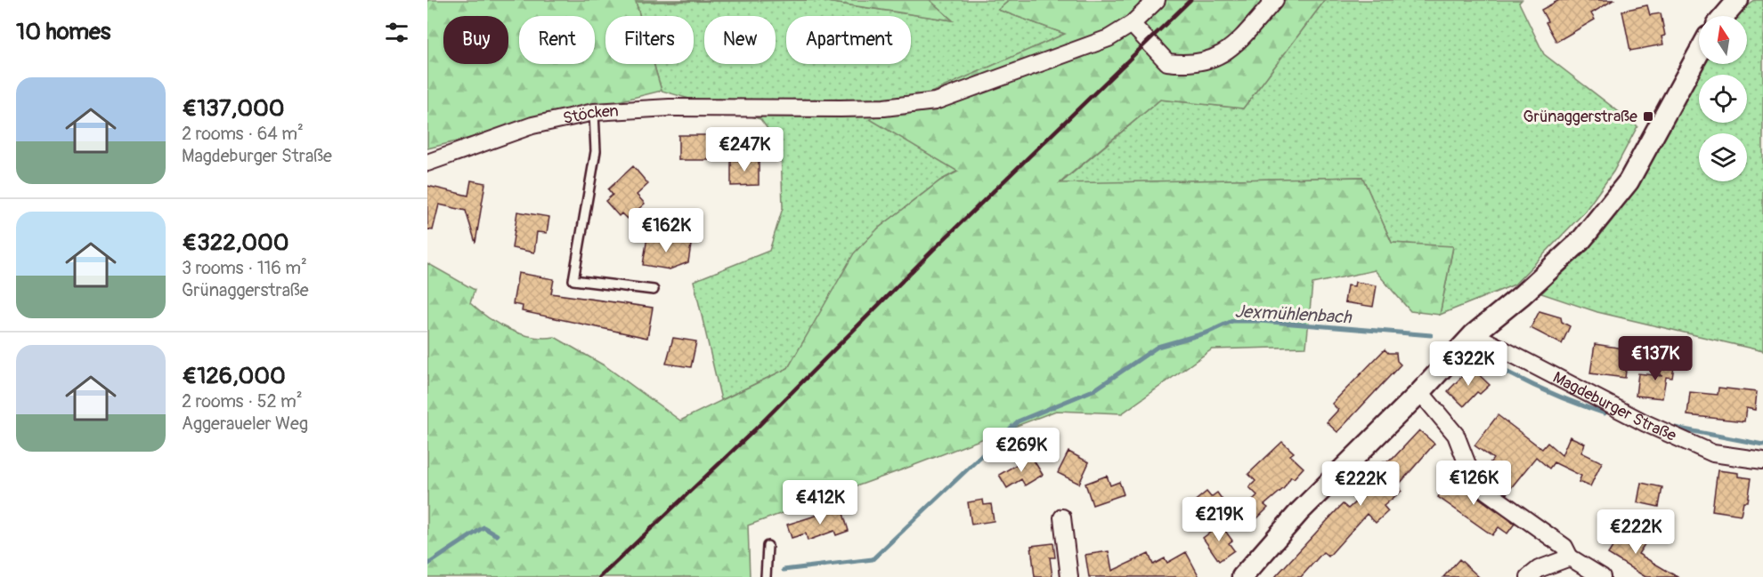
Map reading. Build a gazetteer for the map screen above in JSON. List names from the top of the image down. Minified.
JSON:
{"streets":{"street":["Stöcken","Magdeburger Straße"]},"water":["Jexmühlenbach"],"places":{"transit":["Grünaggerstraße"]},"north":"top","page":{"heading":"10 homes","chip":["Buy","Rent","Filters","New","Apartment"],"list":[{"name":"€137,000","note":"2 rooms · 64 m² · Magdeburger Straße"},{"name":"€322,000","note":"3 rooms · 116 m² · Grünaggerstraße"},{"name":"€126,000","note":"2 rooms · 52 m² · Aggeraueler Weg"}],"price":["€247K","€162K","€137K","€322K","€269K","€126K","€222K","€412K","€219K","€222K"]}}
